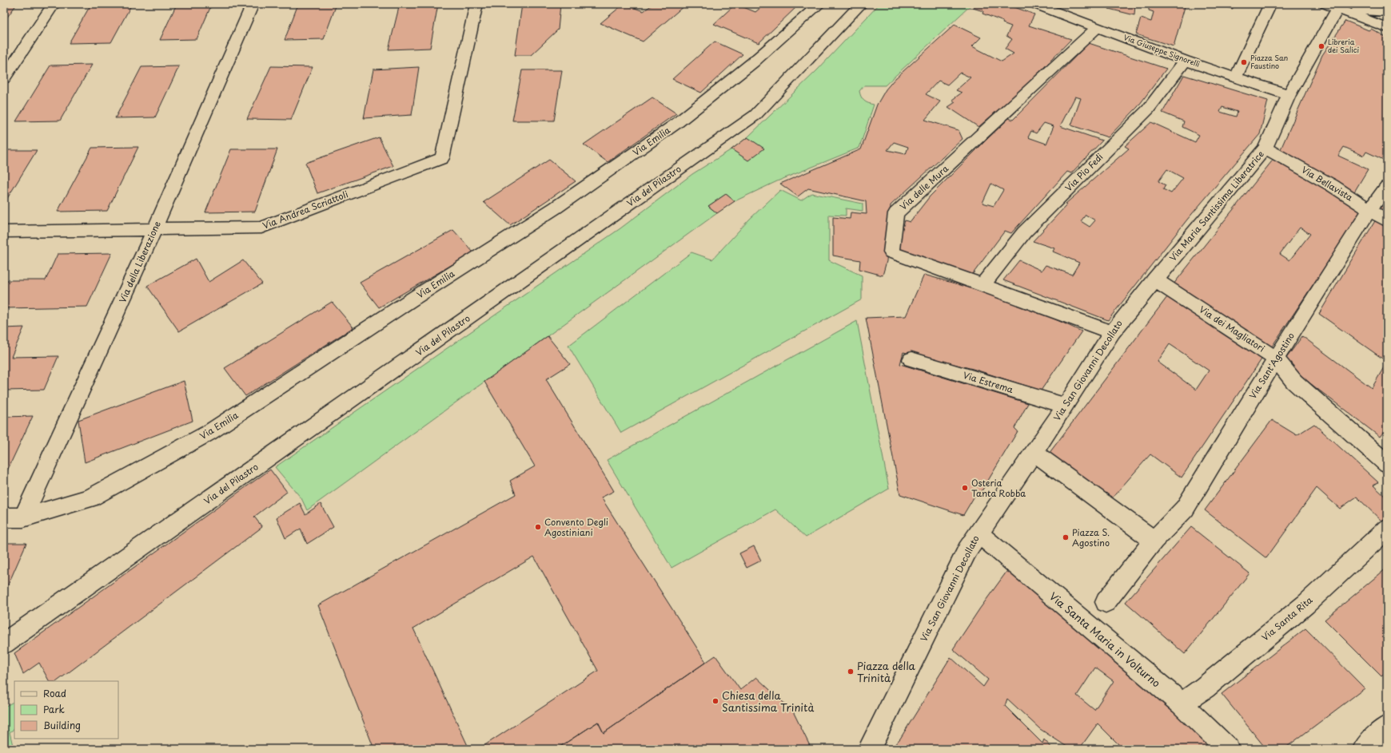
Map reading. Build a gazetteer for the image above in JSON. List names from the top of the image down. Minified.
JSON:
{"streets":{"street":["Via Giuseppe Signorelli","Via Emilia","Via Pio Fedi","Via Bellavista","Via del Pilastro","Via delle Mura","Via Maria Santissima Liberatrice","Via Andrea Scriattoli","Via della Liberazione","Via dei Magliatori","Via Sant'Agostino","Via San Giovanni Decollato","Via Estrema","Via Santa Rita","Via Santa Maria in Volturno"]},"crossings":[["Via Giuseppe Signorelli","Via Pio Fedi"],["Via Giuseppe Signorelli","Via delle Mura"],["Via Giuseppe Signorelli","Via Maria Santissima Liberatrice"],["Via Emilia","Via della Liberazione"],["Via Pio Fedi","Via delle Mura"],["Via Bellavista","Via Maria Santissima Liberatrice"],["Via Bellavista","Via Sant'Agostino"],["Via delle Mura","Via San Giovanni Decollato"],["Via Maria Santissima Liberatrice","Via dei Magliatori"],["Via Maria Santissima Liberatrice","Via San Giovanni Decollato"],["Via Andrea Scriattoli","Via della Liberazione"],["Via dei Magliatori","Via Sant'Agostino"],["Via dei Magliatori","Via San Giovanni Decollato"],["Via San Giovanni Decollato","Via Estrema"],["Via San Giovanni Decollato","Via Santa Maria in Volturno"],["Via Santa Rita","Via Santa Maria in Volturno"]],"places":["Libreria dei Salici","Piazza San Faustino","Osteria Tanta Robba","Convento Degli Agostiniani","Piazza S. Agostino","Piazza della Trinità","Chiesa della Santissima Trinità"],"legend":["Road","Park","Building"]}
